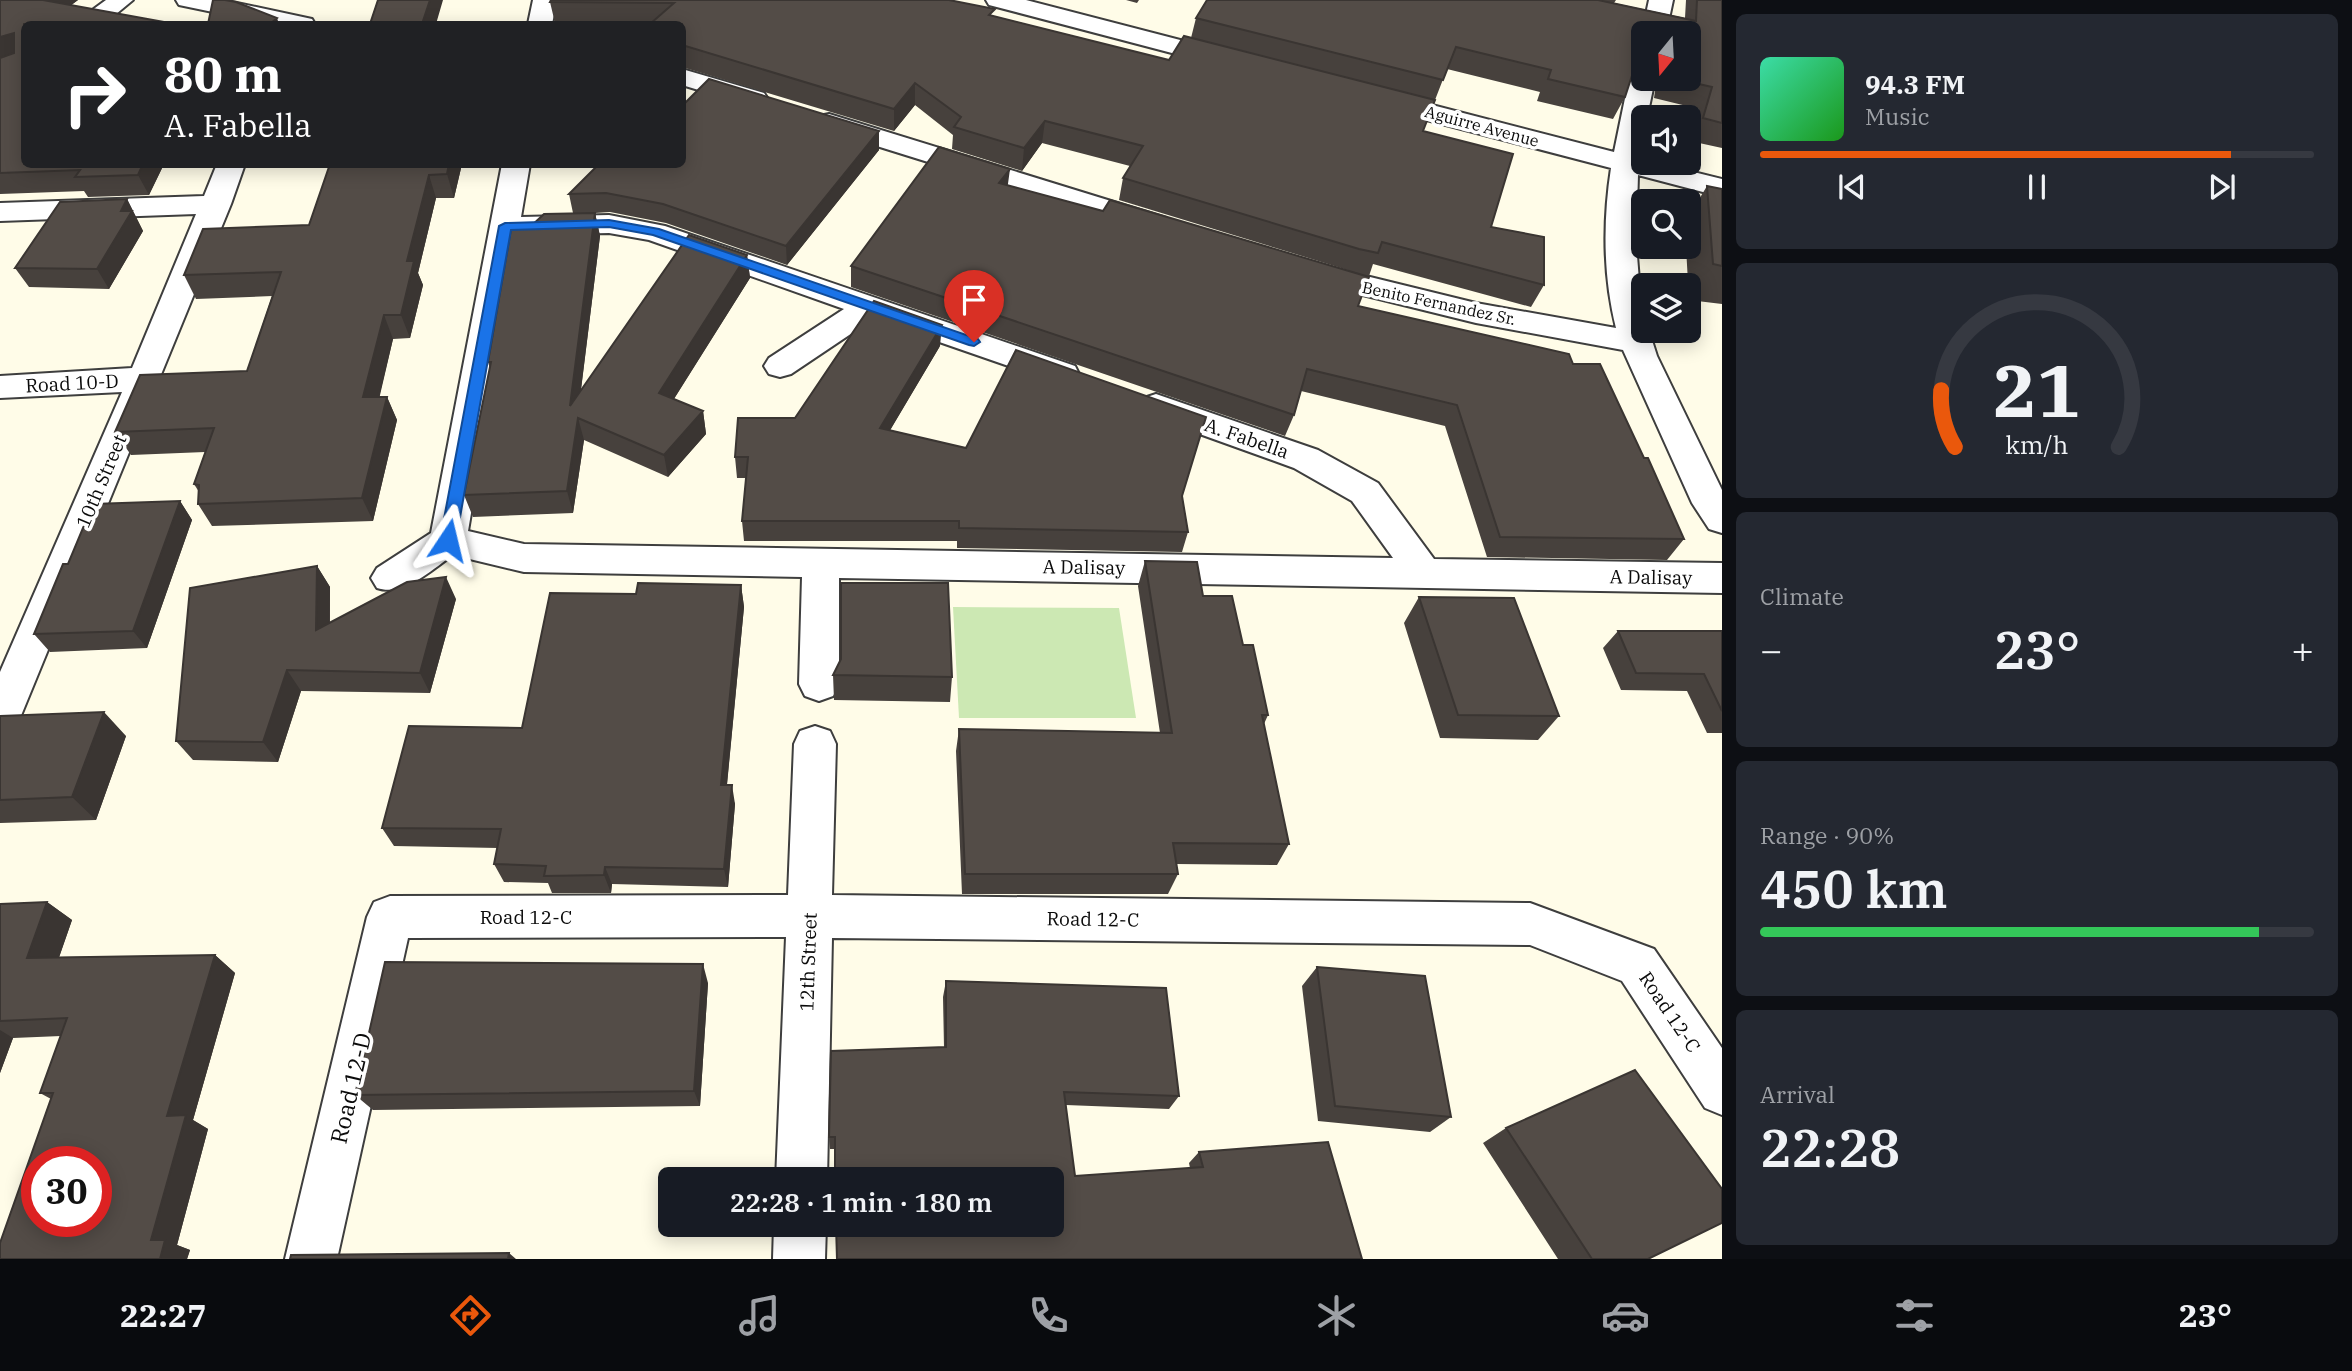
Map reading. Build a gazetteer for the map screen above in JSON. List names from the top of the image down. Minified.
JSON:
{"streets":{"street":["Aguirre Avenue","Benito Fernandez Sr.","Road 10-D","A. Fabella","10th Street","A Dalisay","Road 12-C","12th Street","Road 12-D"]},"crossings":[["Road 10-D","10th Street"],["A. Fabella","A Dalisay"],["Road 12-C","12th Street"],["Road 12-C","Road 12-D"]],"north":"bottom","page":{"turn":["80 m","A. Fabella"],"song":["94.3 FM","Music"],"tile":["Climate",["Range · 90%","450 km"],["Arrival","22:28"]],"heat":["−","23°","+"],"limit":"30","trip":"22:28 · 1 min · 180 m","tabs":["22:27","23°"],"gauge":["21","km/h"]}}
